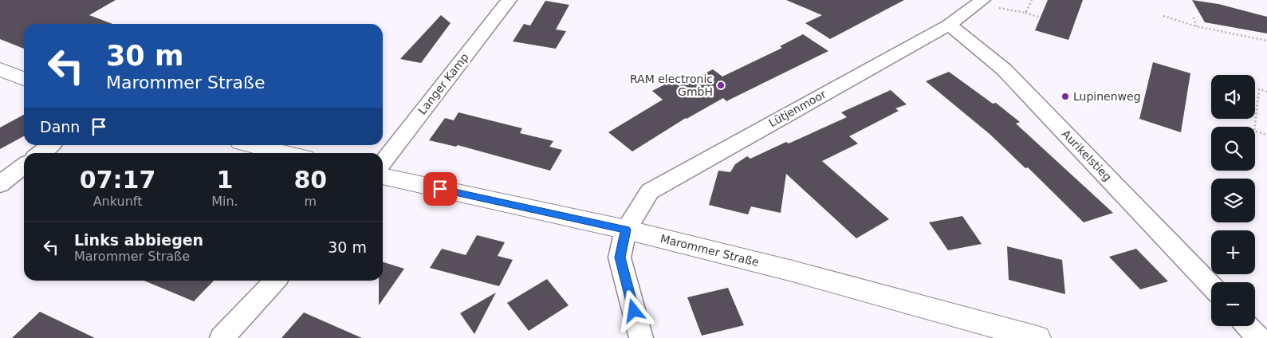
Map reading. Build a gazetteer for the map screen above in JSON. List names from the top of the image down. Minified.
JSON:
{"streets":{"street":["Langer Kamp","Lütjenmoor","Aurikelstieg","Marommer Straße"]},"crossings":[["Lütjenmoor","Aurikelstieg"],["Lütjenmoor","Marommer Straße"]],"places":["RAM electronic GmbH","Lupinenweg"],"page":{"turn":["30 m","Marommer Straße"],"map_buttons":["+","−"],"then":"Dann","eta":["07:17","Ankunft","1","Min.","80","m"],"list":[{"name":"Links abbiegen","note":"Marommer Straße","value":"30 m"}]}}
